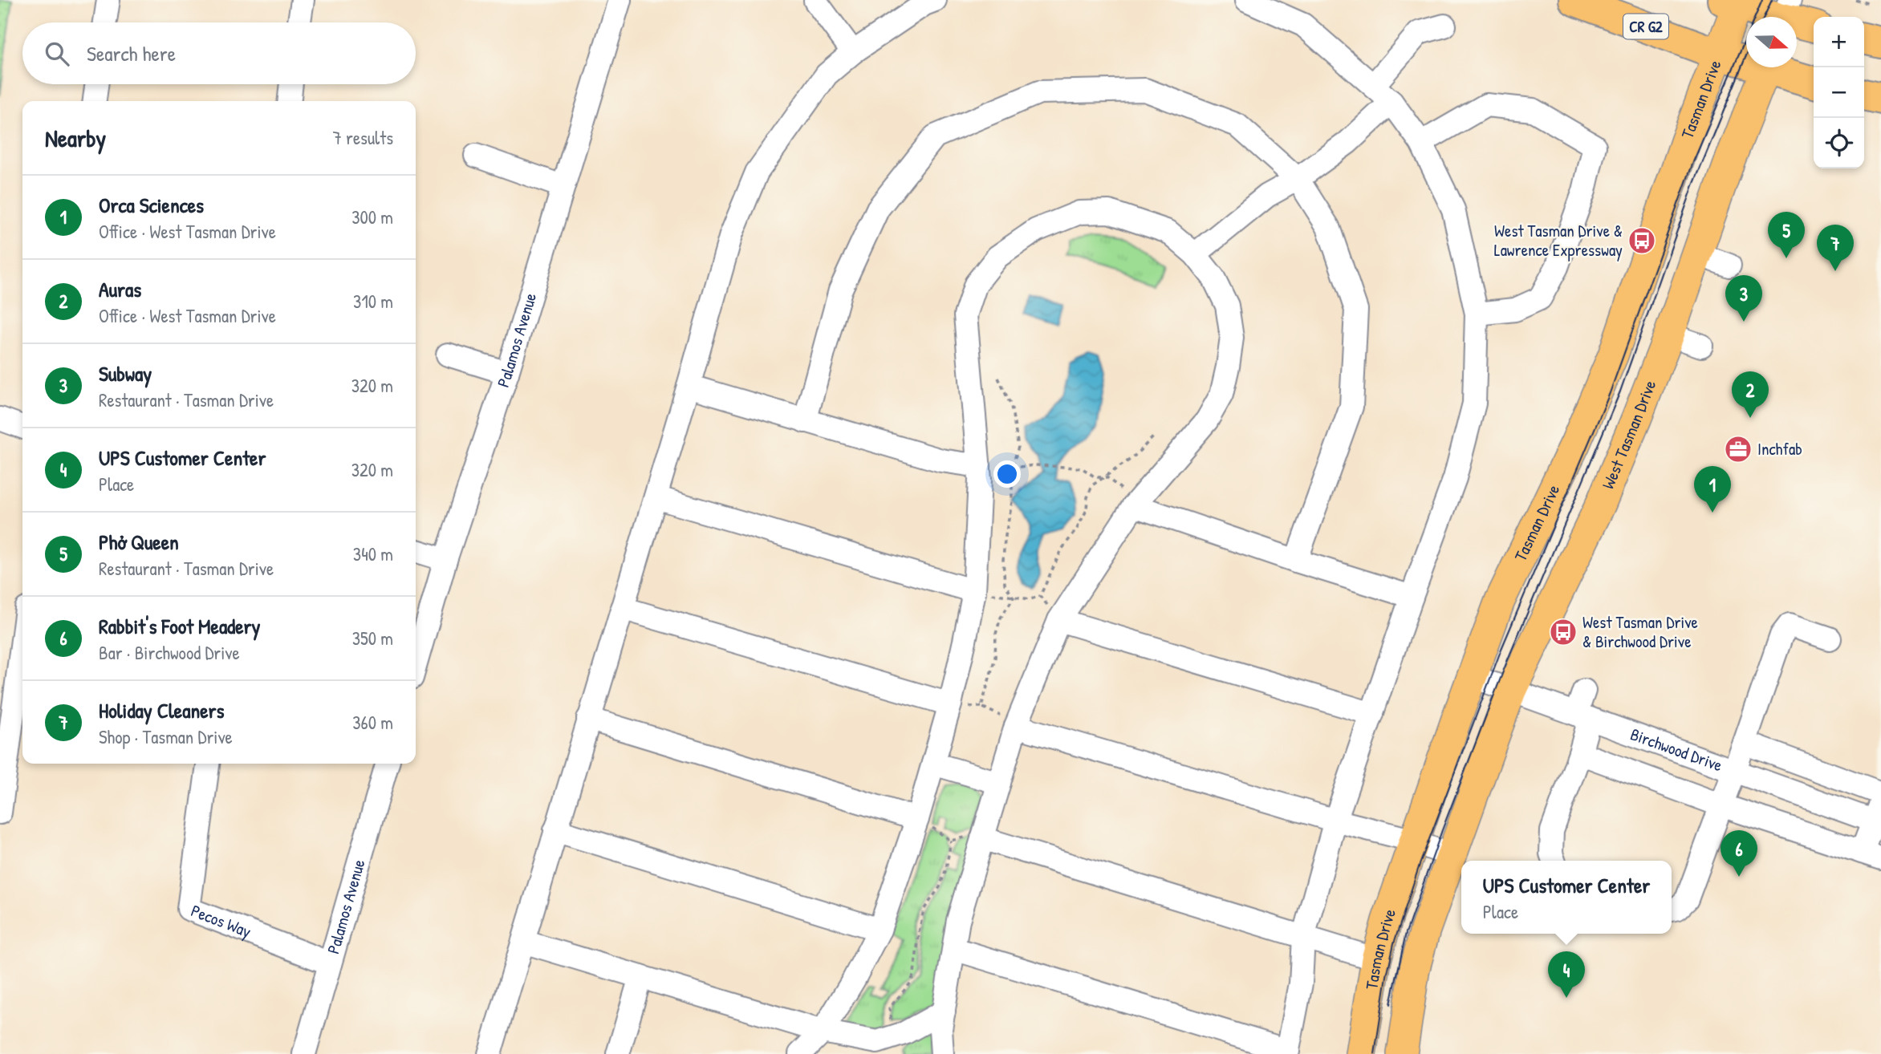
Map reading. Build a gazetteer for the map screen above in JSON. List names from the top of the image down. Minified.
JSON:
{"streets":{"highway":["CR G2"],"main road":["Tasman Drive","West Tasman Drive"],"street":["Palamos Avenue","Birchwood Drive","Pecos Way"]},"crossings":[["CR G2","Tasman Drive"],["Tasman Drive","Birchwood Drive"],["Palamos Avenue","Pecos Way"],["West Tasman Drive","Birchwood Drive"]],"places":{"bus stop":["West Tasman Drive & Lawrence Expressway","West Tasman Drive & Birchwood Drive"],"office":["Inchfab"]},"north":"right","page":{"map_buttons":["+","−"],"search":"Search here","heading":["Nearby","7 results"],"list":[{"mark":"1","name":"Orca Sciences","note":"Office · West Tasman Drive","value":"300 m"},{"mark":"2","name":"Auras","note":"Office · West Tasman Drive","value":"310 m"},{"mark":"3","name":"Subway","note":"Restaurant · Tasman Drive","value":"320 m"},{"mark":"4","name":"UPS Customer Center","note":"Place","value":"320 m"},{"mark":"5","name":"Phở Queen","note":"Restaurant · Tasman Drive","value":"340 m"},{"mark":"6","name":"Rabbit's Foot Meadery","note":"Bar · Birchwood Drive","value":"350 m"},{"mark":"7","name":"Holiday Cleaners","note":"Shop · Tasman Drive","value":"360 m"}],"pins":["5","7","3","2","1","6","4"],"popup":["UPS Customer Center","Place"]}}
